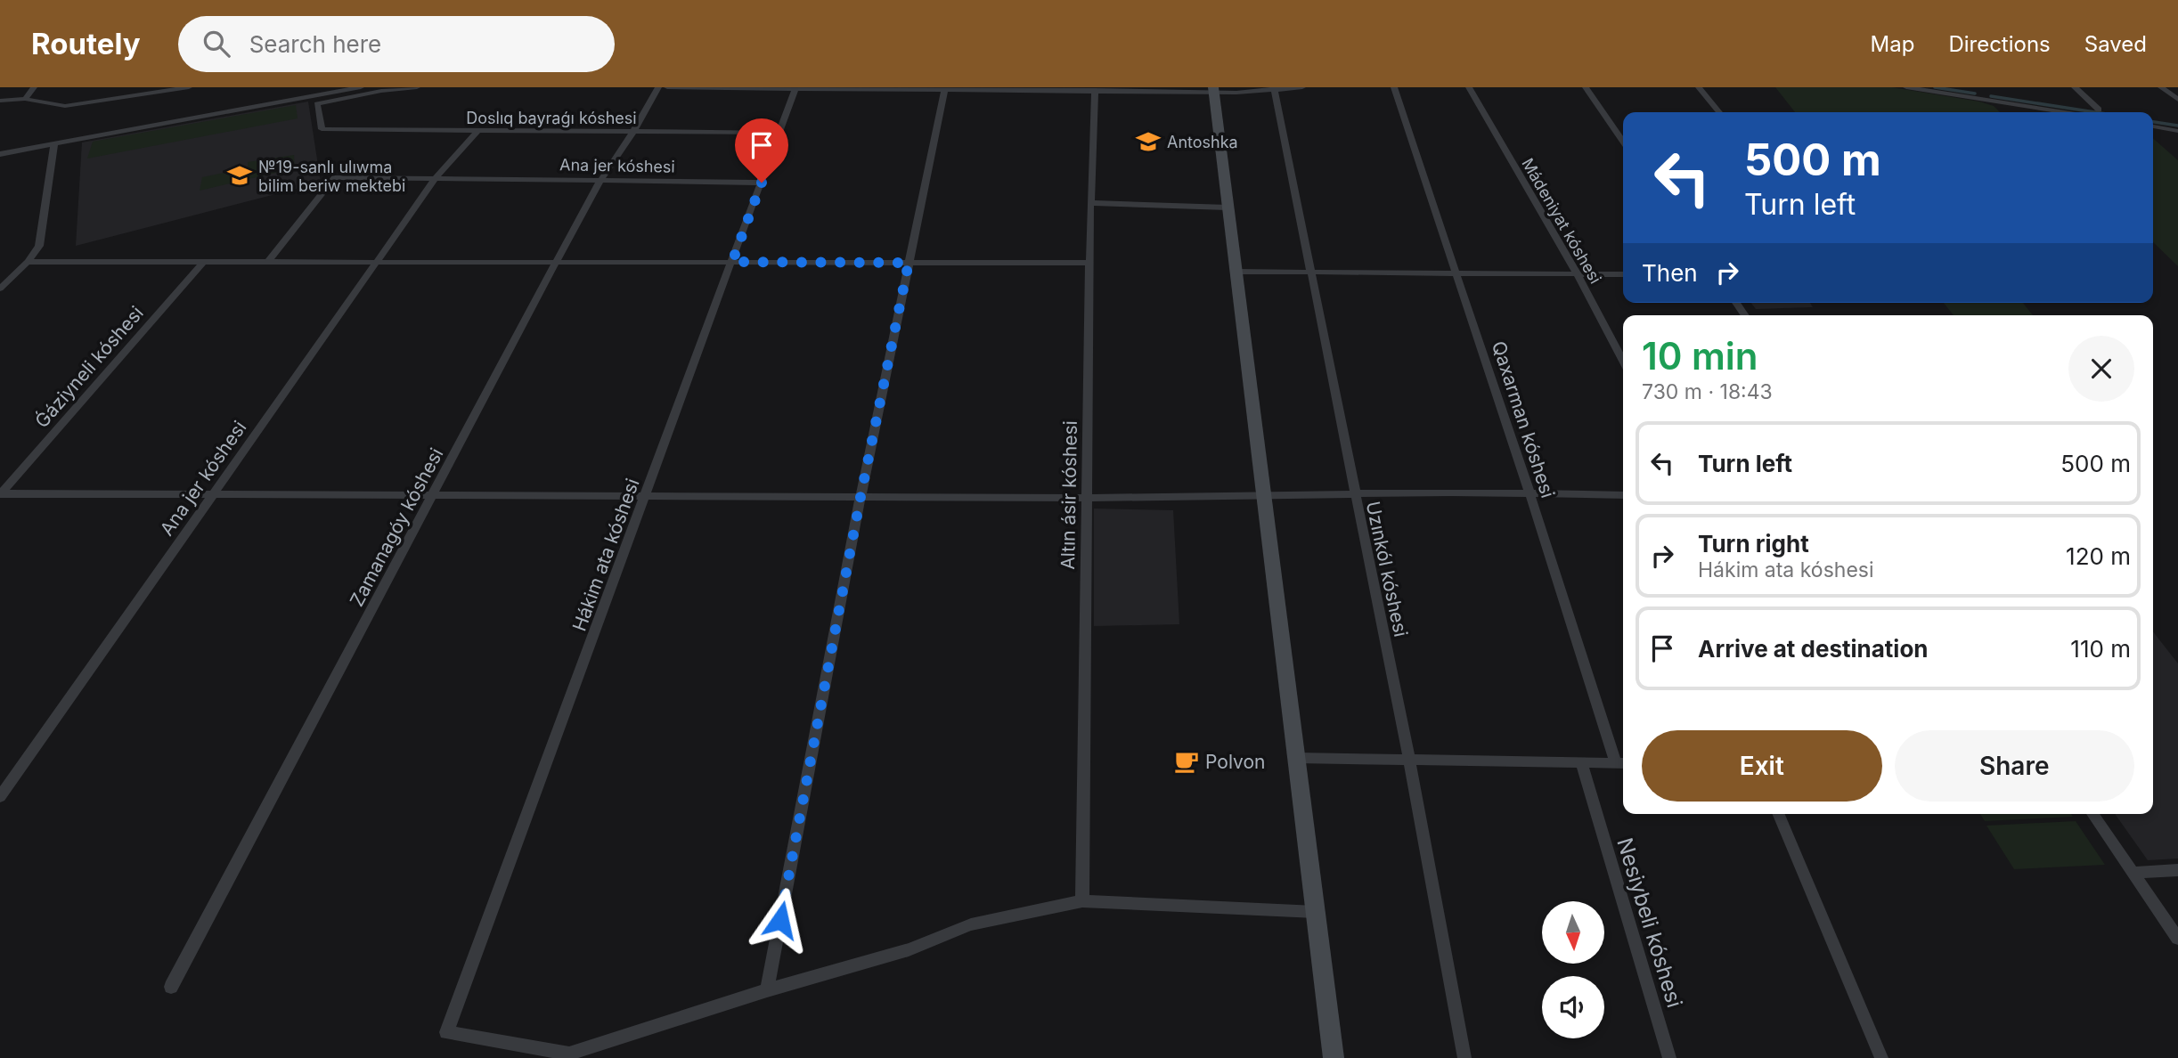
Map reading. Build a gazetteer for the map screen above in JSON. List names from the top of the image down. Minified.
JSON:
{"streets":{"street":["Doslıq bayraǵı kóshesi","Ana jer kóshesi","Mádeniyat kóshesi","Ǵáziyneli kóshesi","Qaxarman kóshesi","Altın ásir kóshesi","Zamanagóy kóshesi","Hákim ata kóshesi","Uzınkól kóshesi","Nesiybeli kóshesi"]},"crossings":[["Doslıq bayraǵı kóshesi","Ana jer kóshesi"],["Doslıq bayraǵı kóshesi","Zamanagóy kóshesi"],["Doslıq bayraǵı kóshesi","Hákim ata kóshesi"],["Ana jer kóshesi","Zamanagóy kóshesi"],["Ana jer kóshesi","Hákim ata kóshesi"]],"places":{"school or university":["Antoshka","№19-sanlı ulıwma bilim beriw mektebi"],"cafe":["Polvon"]},"north":"bottom","page":{"header":"Routely","search":"Search here","nav":["Map","Directions","Saved"],"turn":["500 m","Turn left"],"then":"Then","heading":["10 min","730 m · 18:43"],"list":[{"name":"Turn left","value":"500 m"},{"name":"Turn right","note":"Hákim ata kóshesi","value":"120 m"},{"name":"Arrive at destination","value":"110 m"}],"buttons":["Exit","Share"]}}
